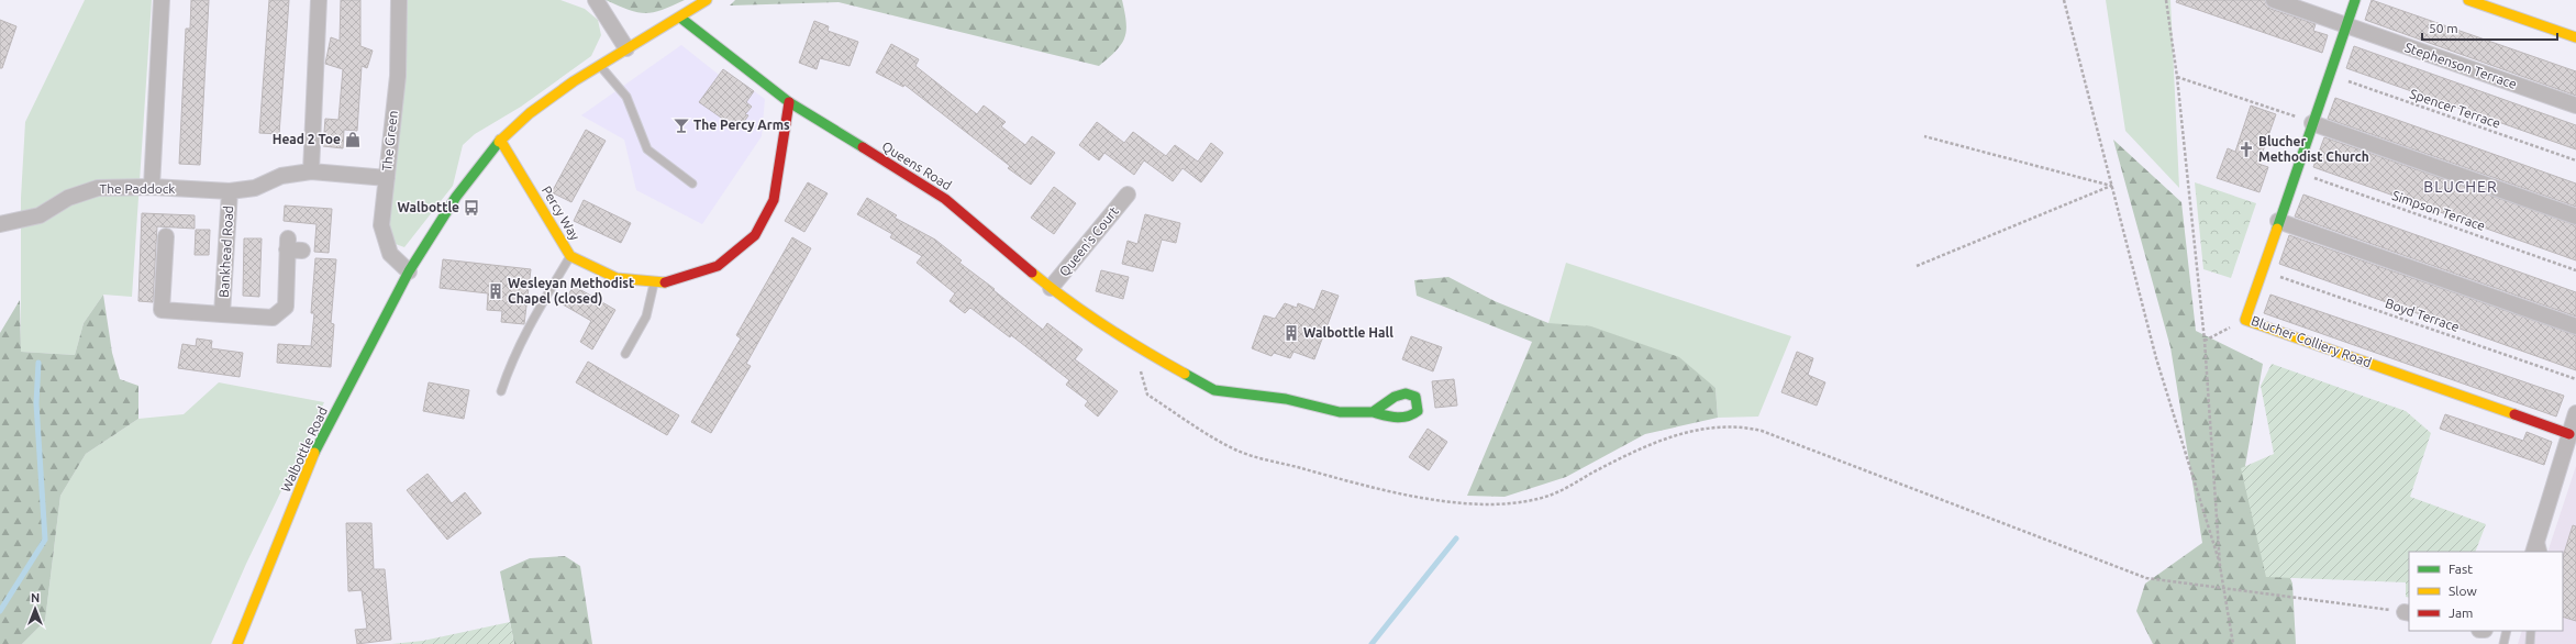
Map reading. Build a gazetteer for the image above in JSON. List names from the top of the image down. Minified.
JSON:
{"streets":{"street":["Stephenson Terrace","The Green","Queens Road","The Paddock","Percy Way","Queen's Court","Bankhead Road","Blucher Colliery Road","Walbottle Road"],"path":["Spencer Terrace","Simpson Terrace","Boyd Terrace"]},"crossings":[["Stephenson Terrace","Blucher Colliery Road"],["Spencer Terrace","Blucher Colliery Road"],["The Green","Bankhead Road"],["The Green","Walbottle Road"],["Queens Road","Percy Way"],["Queens Road","Queen's Court"],["Queens Road","Walbottle Road"],["The Paddock","Bankhead Road"],["Simpson Terrace","Blucher Colliery Road"],["Percy Way","Walbottle Road"],["Boyd Terrace","Blucher Colliery Road"]],"districts":["BLUCHER"],"places":{"bar":["The Percy Arms"],"shop":["Head 2 Toe"],"church":["Blucher Methodist Church"],"bus stop":["Walbottle"],"building":["Wesleyan Methodist Chapel (closed)","Walbottle Hall"]},"legend":["Fast","Slow","Jam"],"scale_bar":"50 m","north":"top"}
